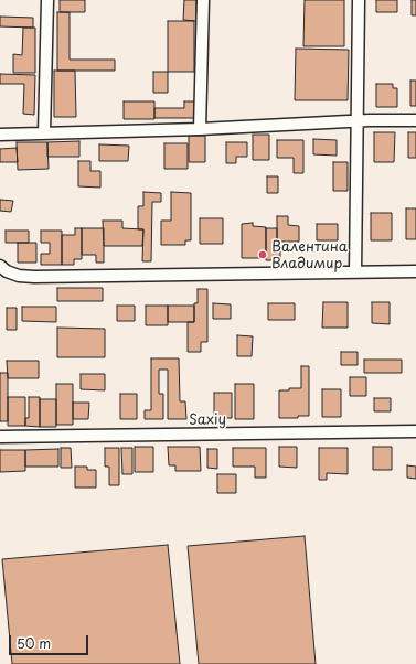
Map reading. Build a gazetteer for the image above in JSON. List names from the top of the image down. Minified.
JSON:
{"streets":{"street":["Saxiy"]},"places":["Валентина Владимир"],"scale_bar":"50 m"}
